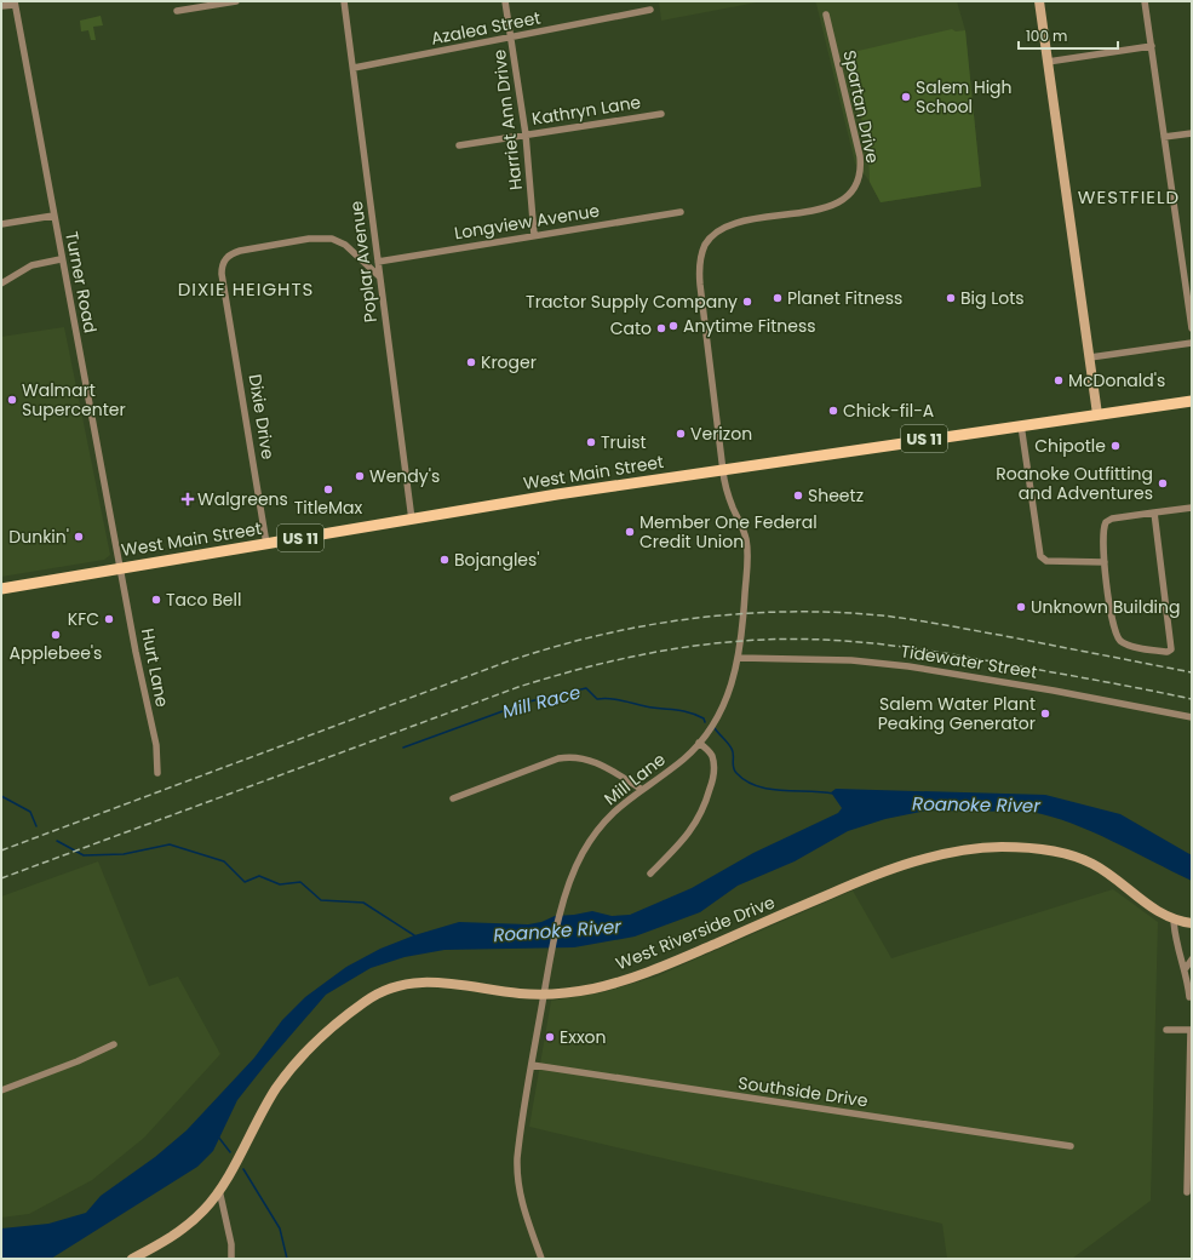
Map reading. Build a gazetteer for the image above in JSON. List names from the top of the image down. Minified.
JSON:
{"streets":{"main road":["US 11","West Main Street"],"street":["Azalea Street","Spartan Drive","Kathryn Lane","Harriet Ann Drive","Longview Avenue","Poplar Avenue","Turner Road","Dixie Drive","Tidewater Street","Hurt Lane","Mill Lane","West Riverside Drive","Southside Drive"]},"crossings":[["Azalea Street","Harriet Ann Drive"],["Azalea Street","Poplar Avenue"],["Spartan Drive","West Main Street"],["Spartan Drive","Mill Lane"],["Kathryn Lane","Harriet Ann Drive"],["Harriet Ann Drive","Longview Avenue"],["Longview Avenue","Poplar Avenue"],["Poplar Avenue","Dixie Drive"],["Poplar Avenue","West Main Street"],["Turner Road","West Main Street"],["Turner Road","Hurt Lane"],["Dixie Drive","West Main Street"],["West Main Street","Hurt Lane"],["West Main Street","Mill Lane"],["Tidewater Street","Mill Lane"],["Mill Lane","West Riverside Drive"],["Mill Lane","Southside Drive"]],"districts":["WESTFIELD","DIXIE HEIGHTS"],"water":["Mill Race","Roanoke River"],"places":{"other":["Salem High School","Planet Fitness","Big Lots","Tractor Supply Company","Anytime Fitness","Cato","Kroger","McDonald's","Walmart Supercenter","Chick-fil-A","Verizon","Truist","Chipotle","Wendy's","Roanoke Outfitting and Adventures","TitleMax","Sheetz","Member One Federal Credit Union","Dunkin'","Bojangles'","Taco Bell","Unknown Building","KFC","Applebee's","Salem Water Plant Peaking Generator","Exxon"],"health":["Walgreens"]},"scale_bar":"100 m"}
